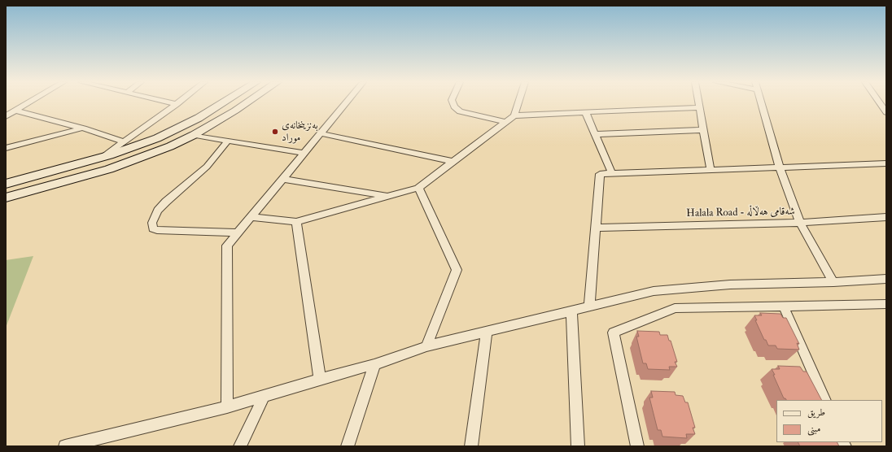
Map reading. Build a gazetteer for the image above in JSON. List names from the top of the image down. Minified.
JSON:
{"streets":{"street":["Halala Road - شەقامی هەڵاڵە"]},"places":["بەنزینخانەی موراد"],"legend":["طريق","مبنى"]}
